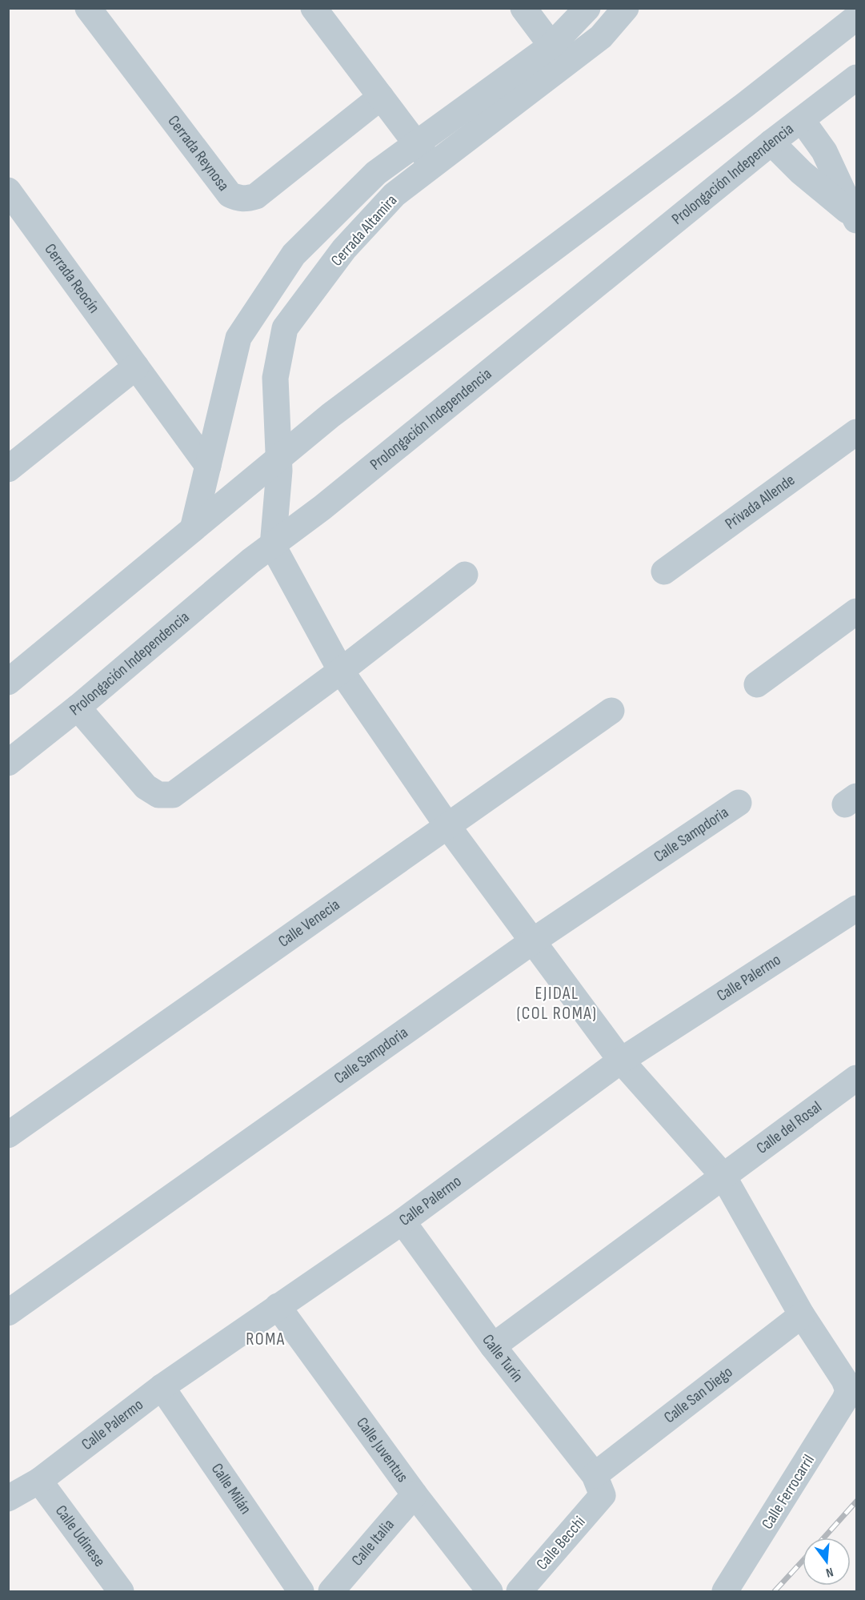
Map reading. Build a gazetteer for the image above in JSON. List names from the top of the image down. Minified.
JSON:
{"streets":{"street":["Cerrada Reynosa","Prolongación Independencia","Cerrada Altamira","Cerrada Reocín","Privada Allende","Calle Sampdoria","Calle Venecia","Calle Palermo","Calle del Rosal","Calle Turín","Calle San Diego","Calle Juventus","Calle Milán","Calle Ferrocarril","Calle Udinese","Calle Italia","Calle Becchi"]},"crossings":[["Prolongación Independencia","Cerrada Altamira"],["Cerrada Altamira","Cerrada Reocín"],["Calle Palermo","Calle Turín"],["Calle Palermo","Calle Juventus"],["Calle Palermo","Calle Milán"],["Calle Palermo","Calle Udinese"],["Calle del Rosal","Calle Turín"],["Calle Turín","Calle San Diego"],["Calle Turín","Calle Becchi"],["Calle San Diego","Calle Ferrocarril"],["Calle San Diego","Calle Becchi"],["Calle Juventus","Calle Italia"]],"districts":["EJIDAL (COL ROMA)","ROMA"],"north":"bottom"}
